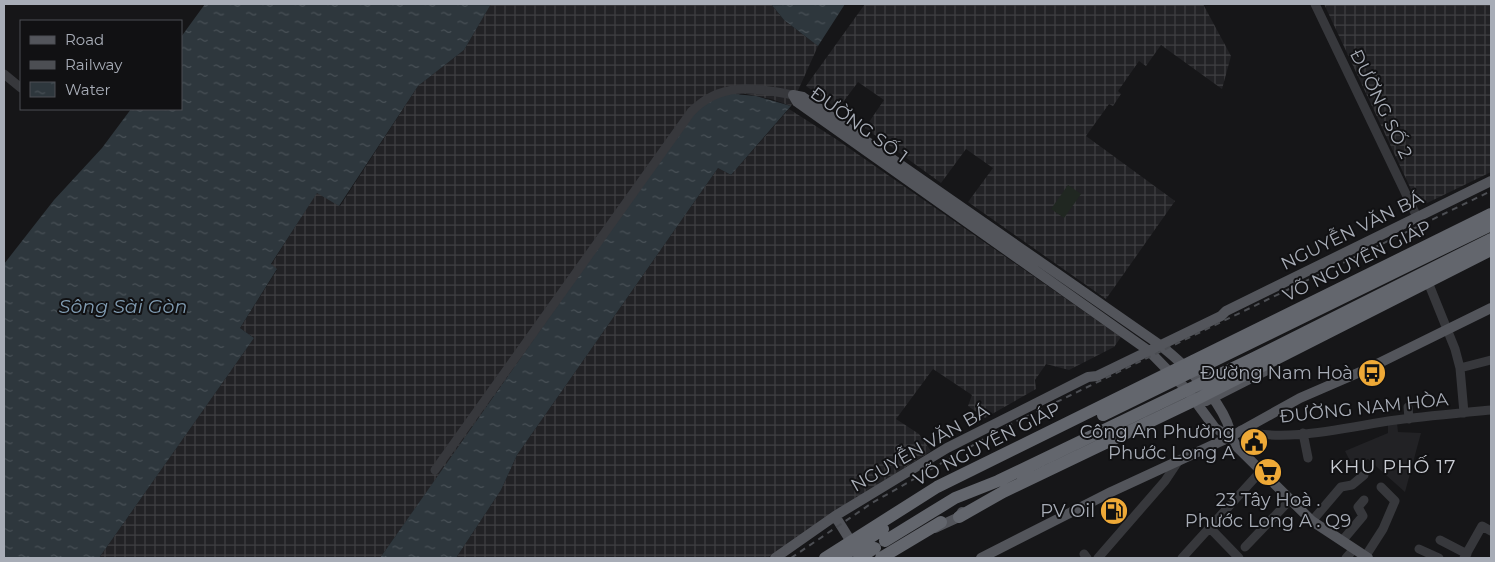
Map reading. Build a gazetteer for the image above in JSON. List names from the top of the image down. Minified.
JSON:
{"streets":{"highway":["VÕ NGUYÊN GIÁP"],"main road":["ĐƯỜNG SỐ 1","NGUYỄN VĂN BÁ"],"street":["ĐƯỜNG SỐ 2","ĐƯỜNG NAM HÒA"]},"crossings":[["ĐƯỜNG SỐ 2","NGUYỄN VĂN BÁ"],["ĐƯỜNG SỐ 1","NGUYỄN VĂN BÁ"],["ĐƯỜNG SỐ 1","VÕ NGUYÊN GIÁP"]],"districts":["KHU PHỐ 17"],"water":["Sông Sài Gòn"],"places":{"bus stop":["Đường Nam Hoà"],"public building":["Công An Phường Phước Long A"],"supermarket":["23 Tây Hoà . Phước Long A . Q9"],"fuel station":["PV Oil"]},"legend":["Road","Railway","Water"]}
